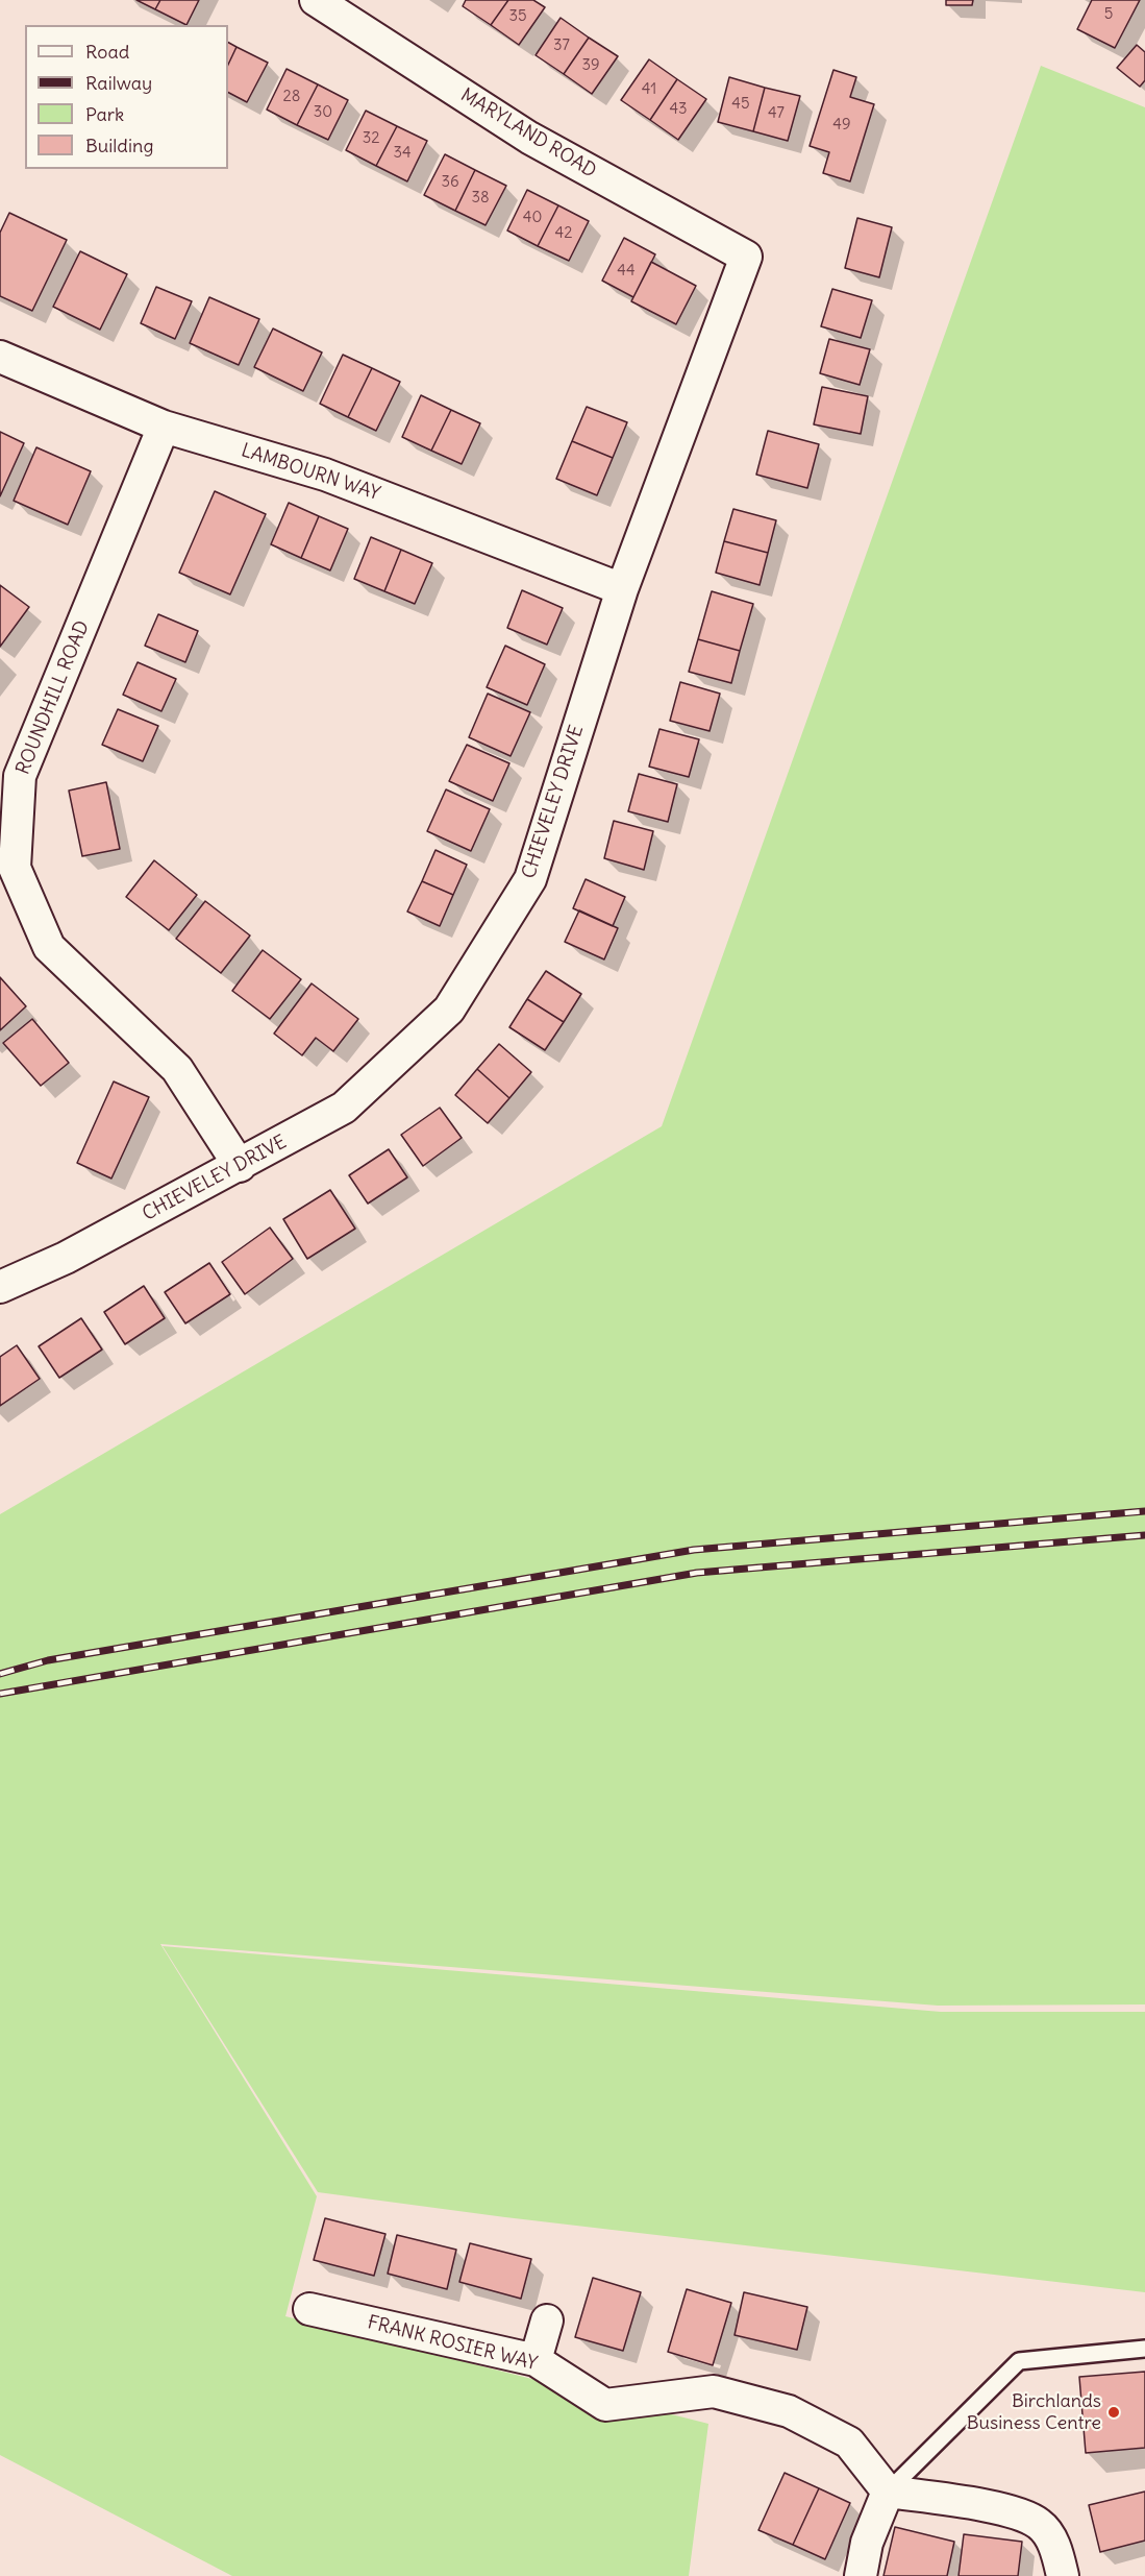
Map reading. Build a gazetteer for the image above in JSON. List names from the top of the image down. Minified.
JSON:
{"streets":{"street":["MARYLAND ROAD","LAMBOURN WAY","ROUNDHILL ROAD","CHIEVELEY DRIVE","FRANK ROSIER WAY"]},"crossings":[["MARYLAND ROAD","CHIEVELEY DRIVE"],["LAMBOURN WAY","ROUNDHILL ROAD"],["LAMBOURN WAY","CHIEVELEY DRIVE"],["ROUNDHILL ROAD","CHIEVELEY DRIVE"]],"places":["Birchlands Business Centre"],"house_numbers":["5","35","37","39","41","28","45","43","30","47","49","32","34","36","38","40","42","44"],"legend":["Road","Railway","Park","Building"]}
